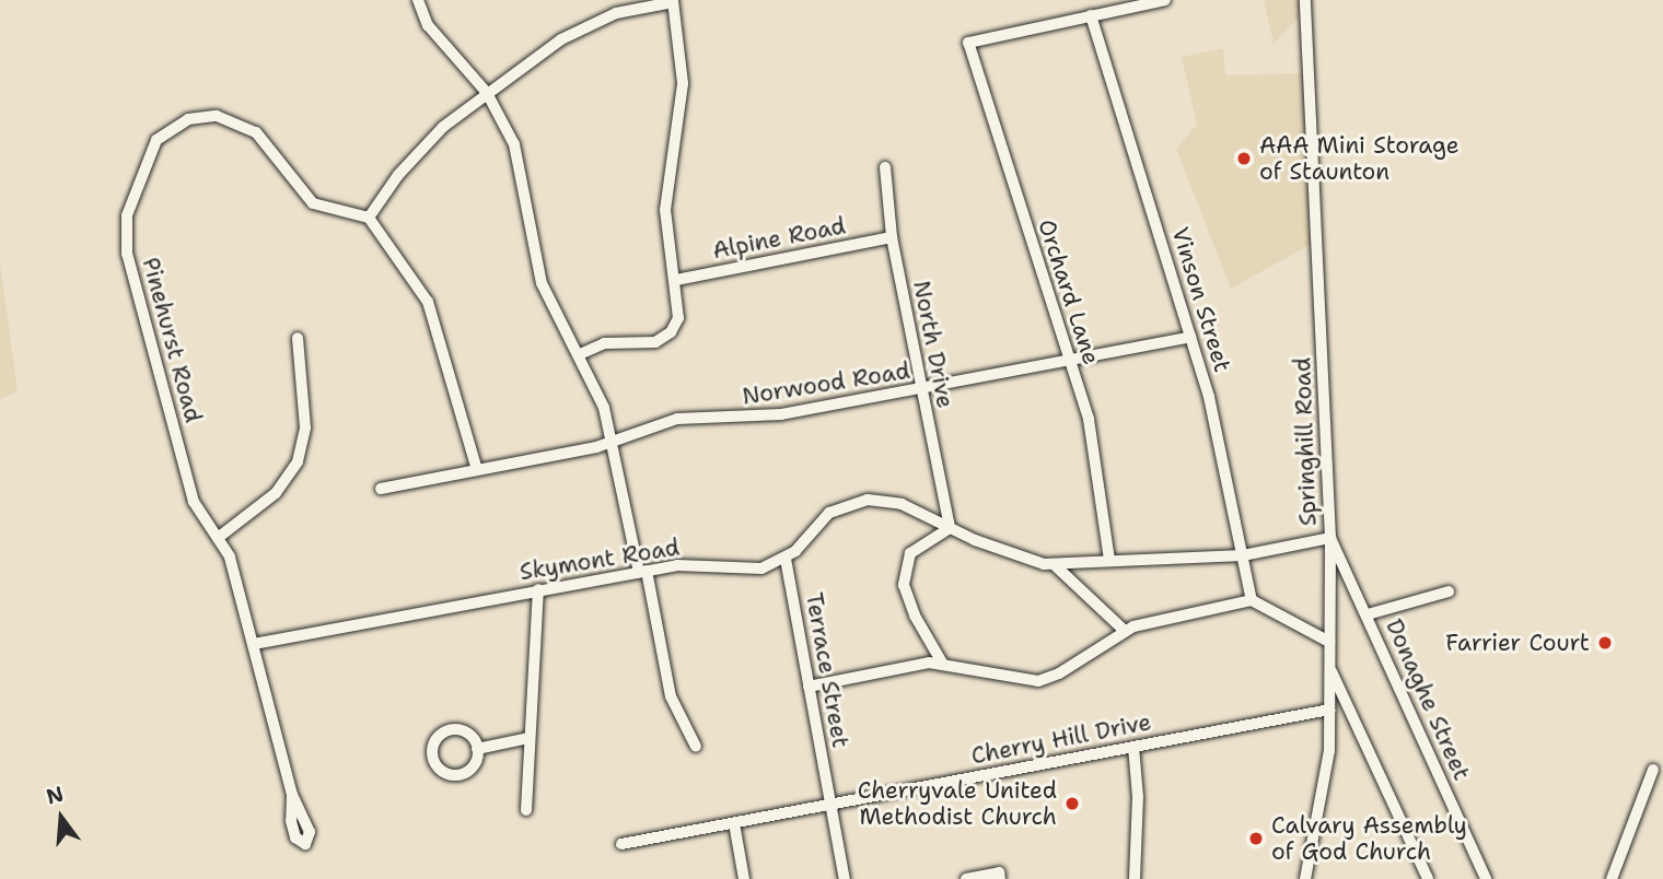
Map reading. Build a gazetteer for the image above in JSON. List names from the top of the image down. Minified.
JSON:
{"streets":{"street":["Alpine Road","Orchard Lane","Vinson Street","Pinehurst Road","North Drive","Norwood Road","Springhill Road","Skymont Road","Terrace Street","Donaghe Street","Cherry Hill Drive"]},"crossings":[["Alpine Road","North Drive"],["Orchard Lane","Vinson Street"],["Orchard Lane","Norwood Road"],["Orchard Lane","Skymont Road"],["Vinson Street","Norwood Road"],["Vinson Street","Skymont Road"],["Pinehurst Road","Skymont Road"],["North Drive","Norwood Road"],["North Drive","Skymont Road"],["Springhill Road","Skymont Road"],["Springhill Road","Donaghe Street"],["Springhill Road","Cherry Hill Drive"],["Skymont Road","Terrace Street"],["Skymont Road","Donaghe Street"],["Terrace Street","Cherry Hill Drive"]],"places":["AAA Mini Storage of Staunton","Farrier Court","Cherryvale United Methodist Church","Calvary Assembly of God Church"],"north":"top"}
